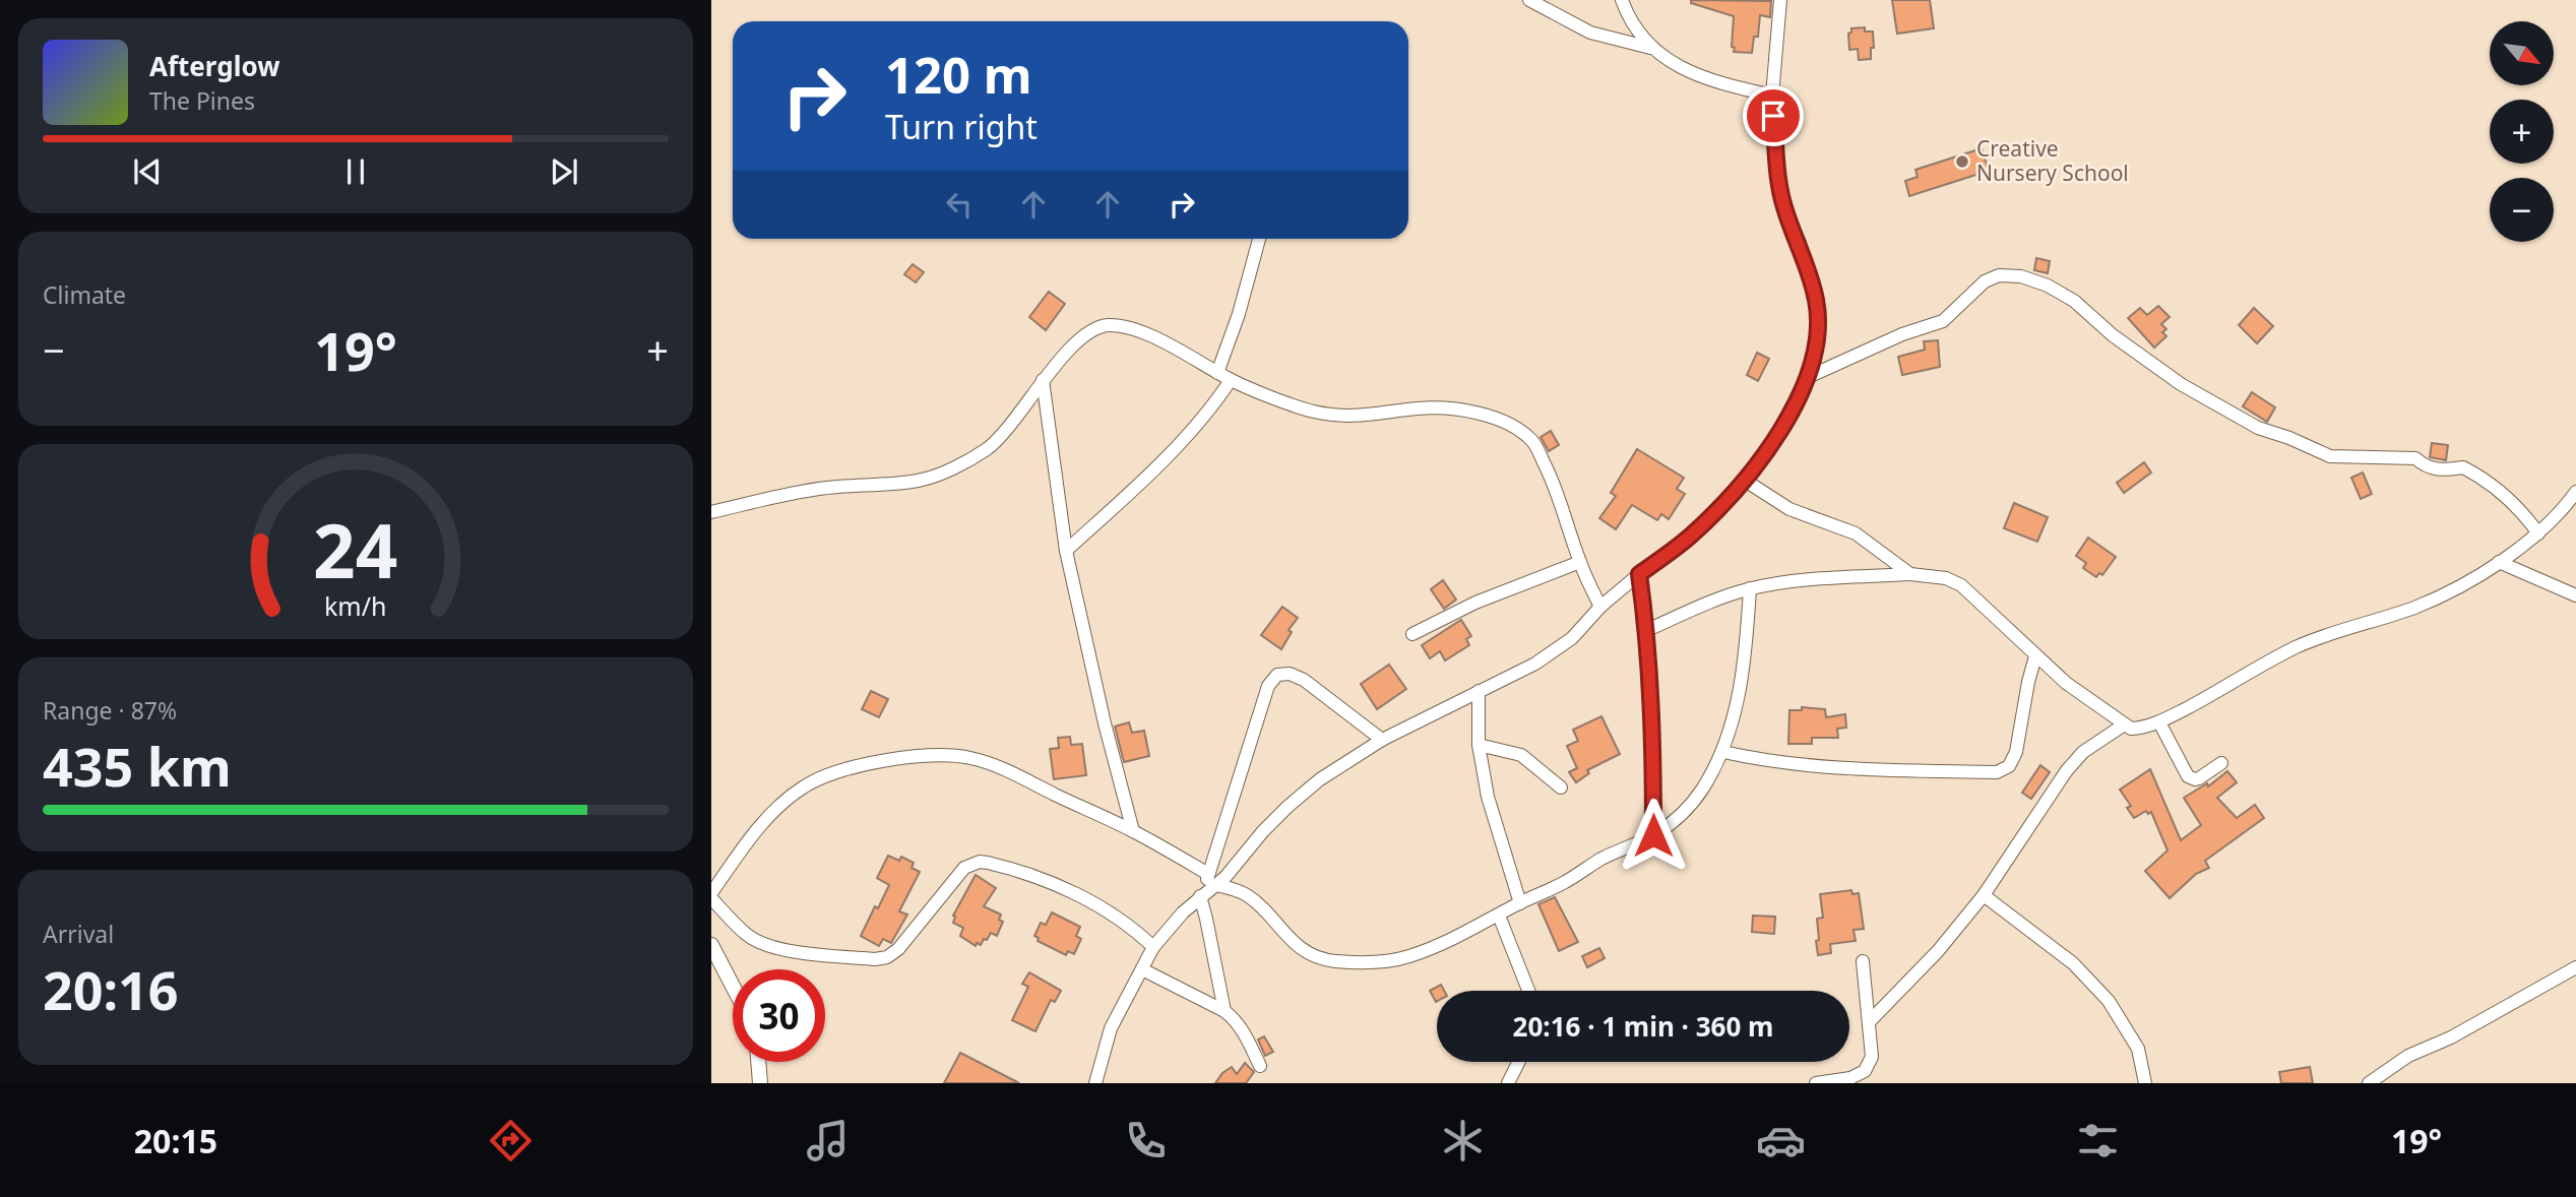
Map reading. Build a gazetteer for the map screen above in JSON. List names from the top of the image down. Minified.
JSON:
{"places":["Creative Nursery School"],"north":"bottom right","page":{"map_buttons":["+","−"],"turn":["120 m","Turn right"],"song":["Afterglow","The Pines"],"tile":["Climate",["Range · 87%","435 km"],["Arrival","20:16"]],"heat":["−","19°","+"],"limit":"30","trip":"20:16 · 1 min · 360 m","tabs":["20:15","19°"],"gauge":["24","km/h"]}}
